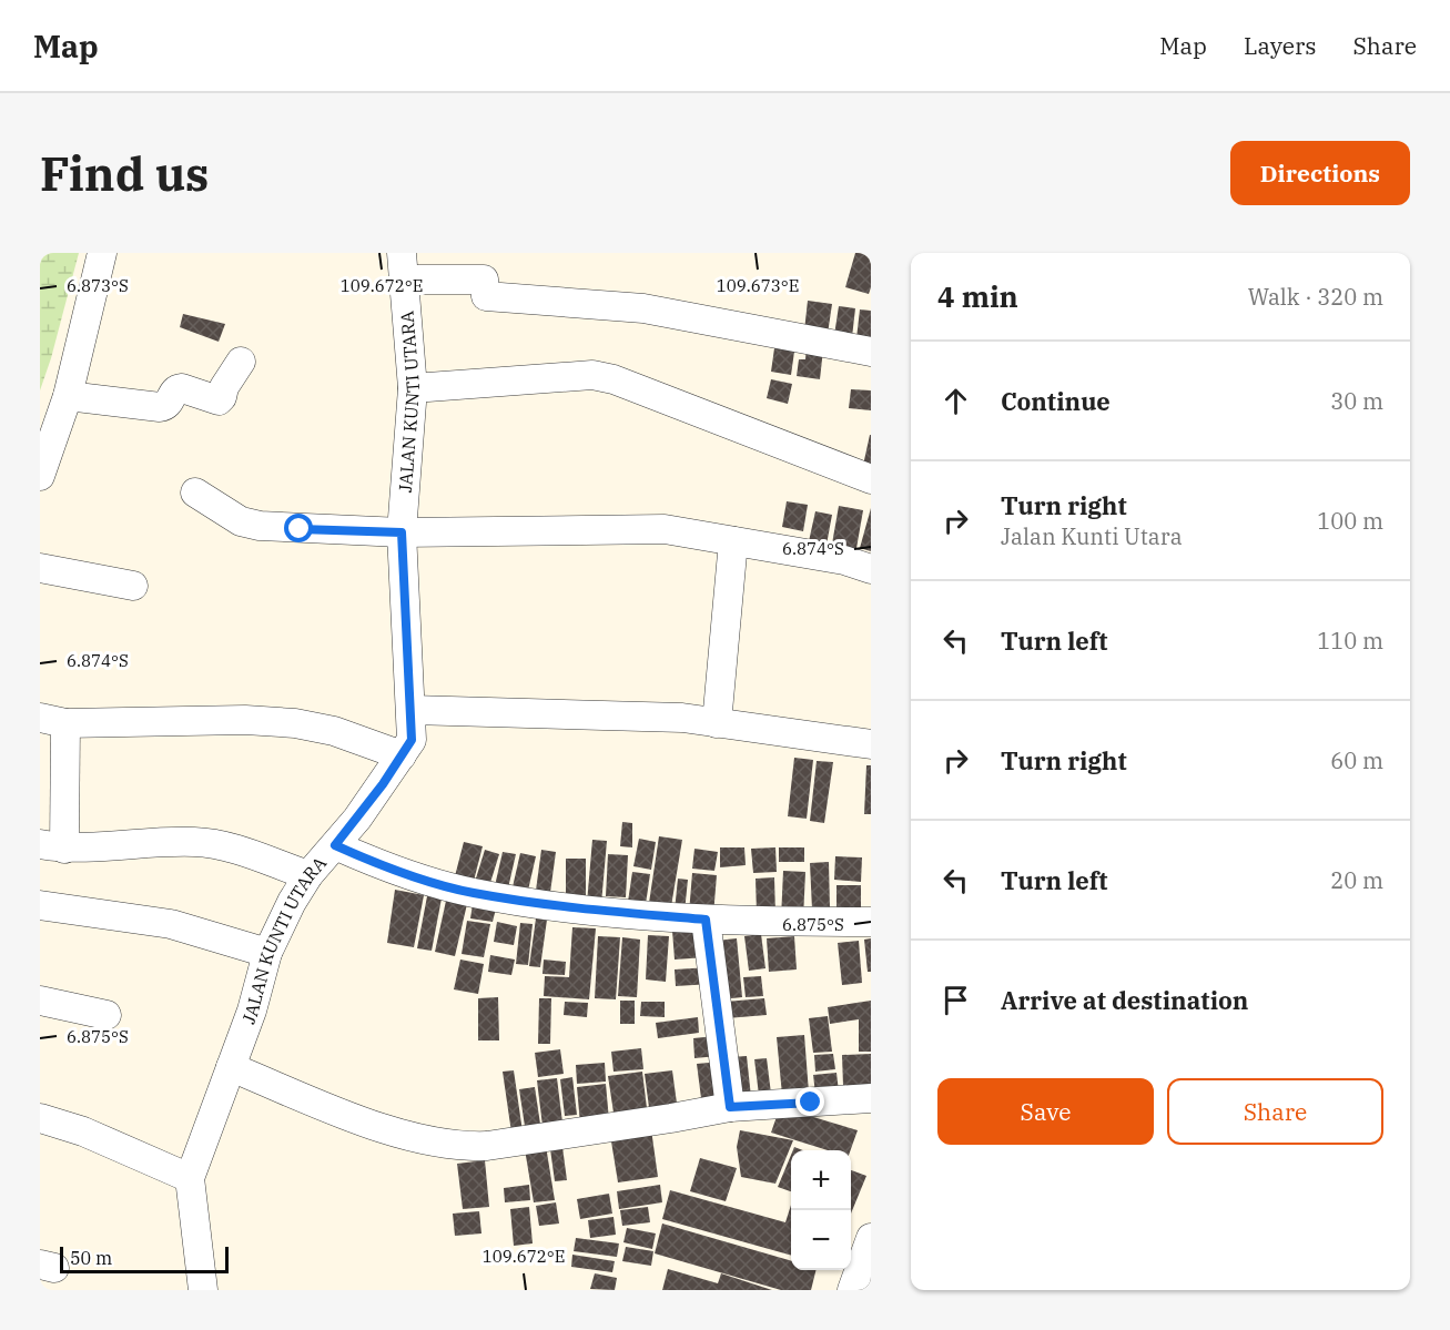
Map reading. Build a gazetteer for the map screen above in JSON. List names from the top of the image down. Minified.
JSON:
{"streets":{"street":["JALAN KUNTI UTARA"]},"scale_bar":"50 m","page":{"header":"Map","nav":["Map","Layers","Share"],"buttons":["Directions",["Save","Share"]],"title":"Find us","heading":["4 min","Walk · 320 m"],"list":[["Continue","30 m"],["Turn right","Jalan Kunti Utara","100 m"],["Turn left","110 m"],["Turn right","60 m"],["Turn left","20 m"],"Arrive at destination"],"map_buttons":["+","−"],"scale":"50 m"},"coordinates":["6.873°S","109.672°E","109.673°E","6.874°S","6.875°S"]}
